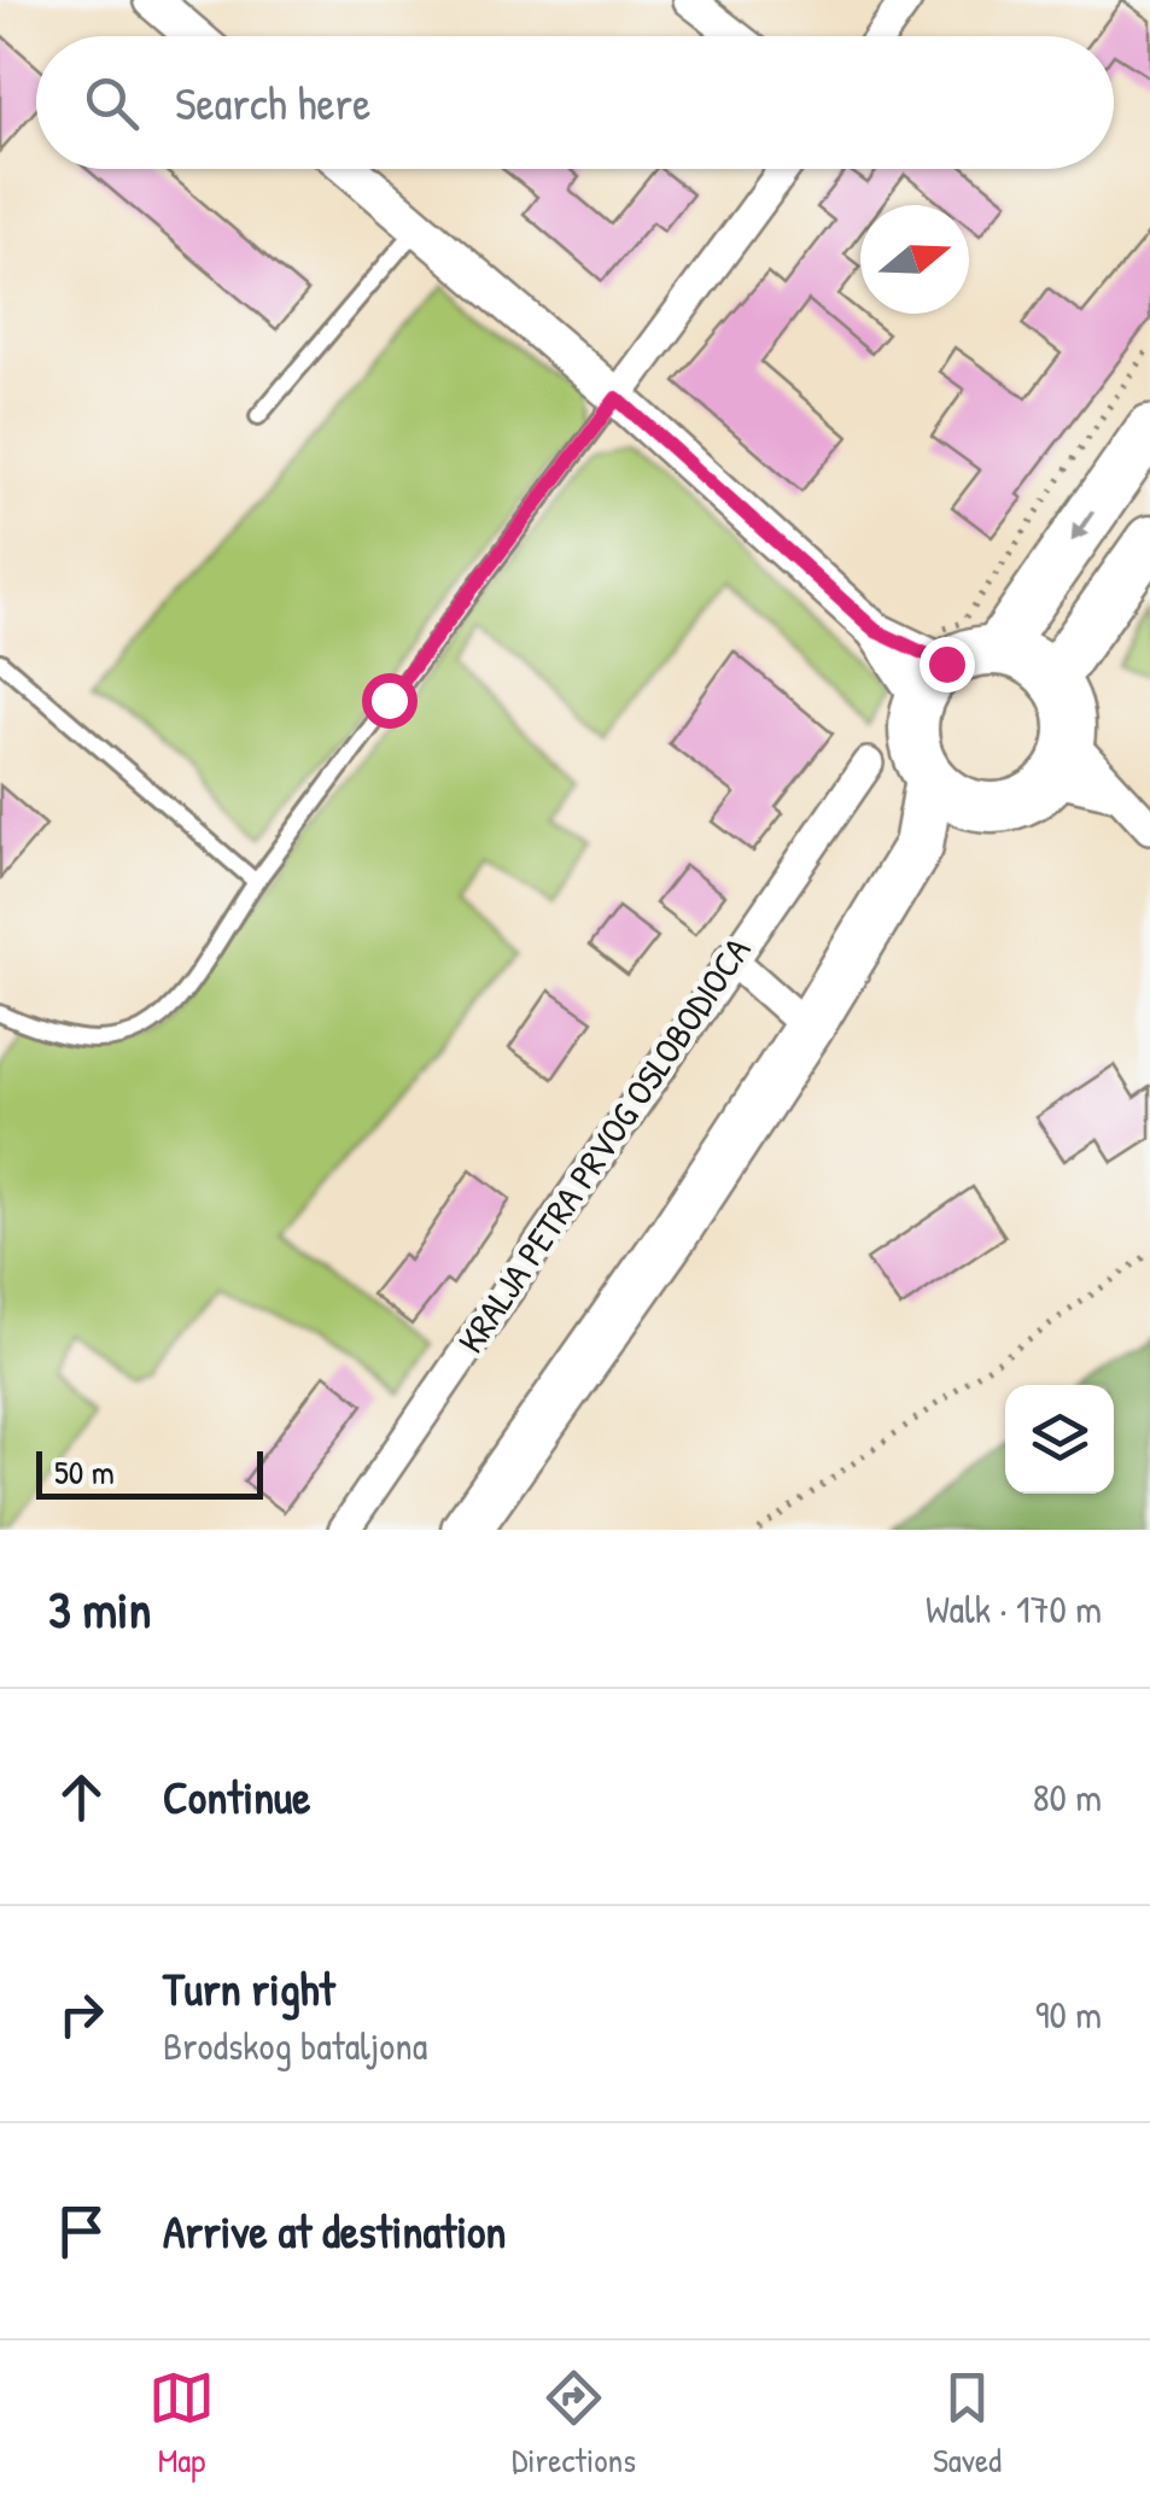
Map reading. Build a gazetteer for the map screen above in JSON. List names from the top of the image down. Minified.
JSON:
{"streets":{"street":["KRALJA PETRA PRVOG OSLOBODIOCA"]},"scale_bar":"50 m","north":"right","page":{"search":"Search here","scale":"50 m","heading":["3 min","Walk · 170 m"],"list":[["Continue","80 m"],["Turn right","Brodskog bataljona","90 m"],"Arrive at destination"],"nav":["Map","Directions","Saved"]}}
